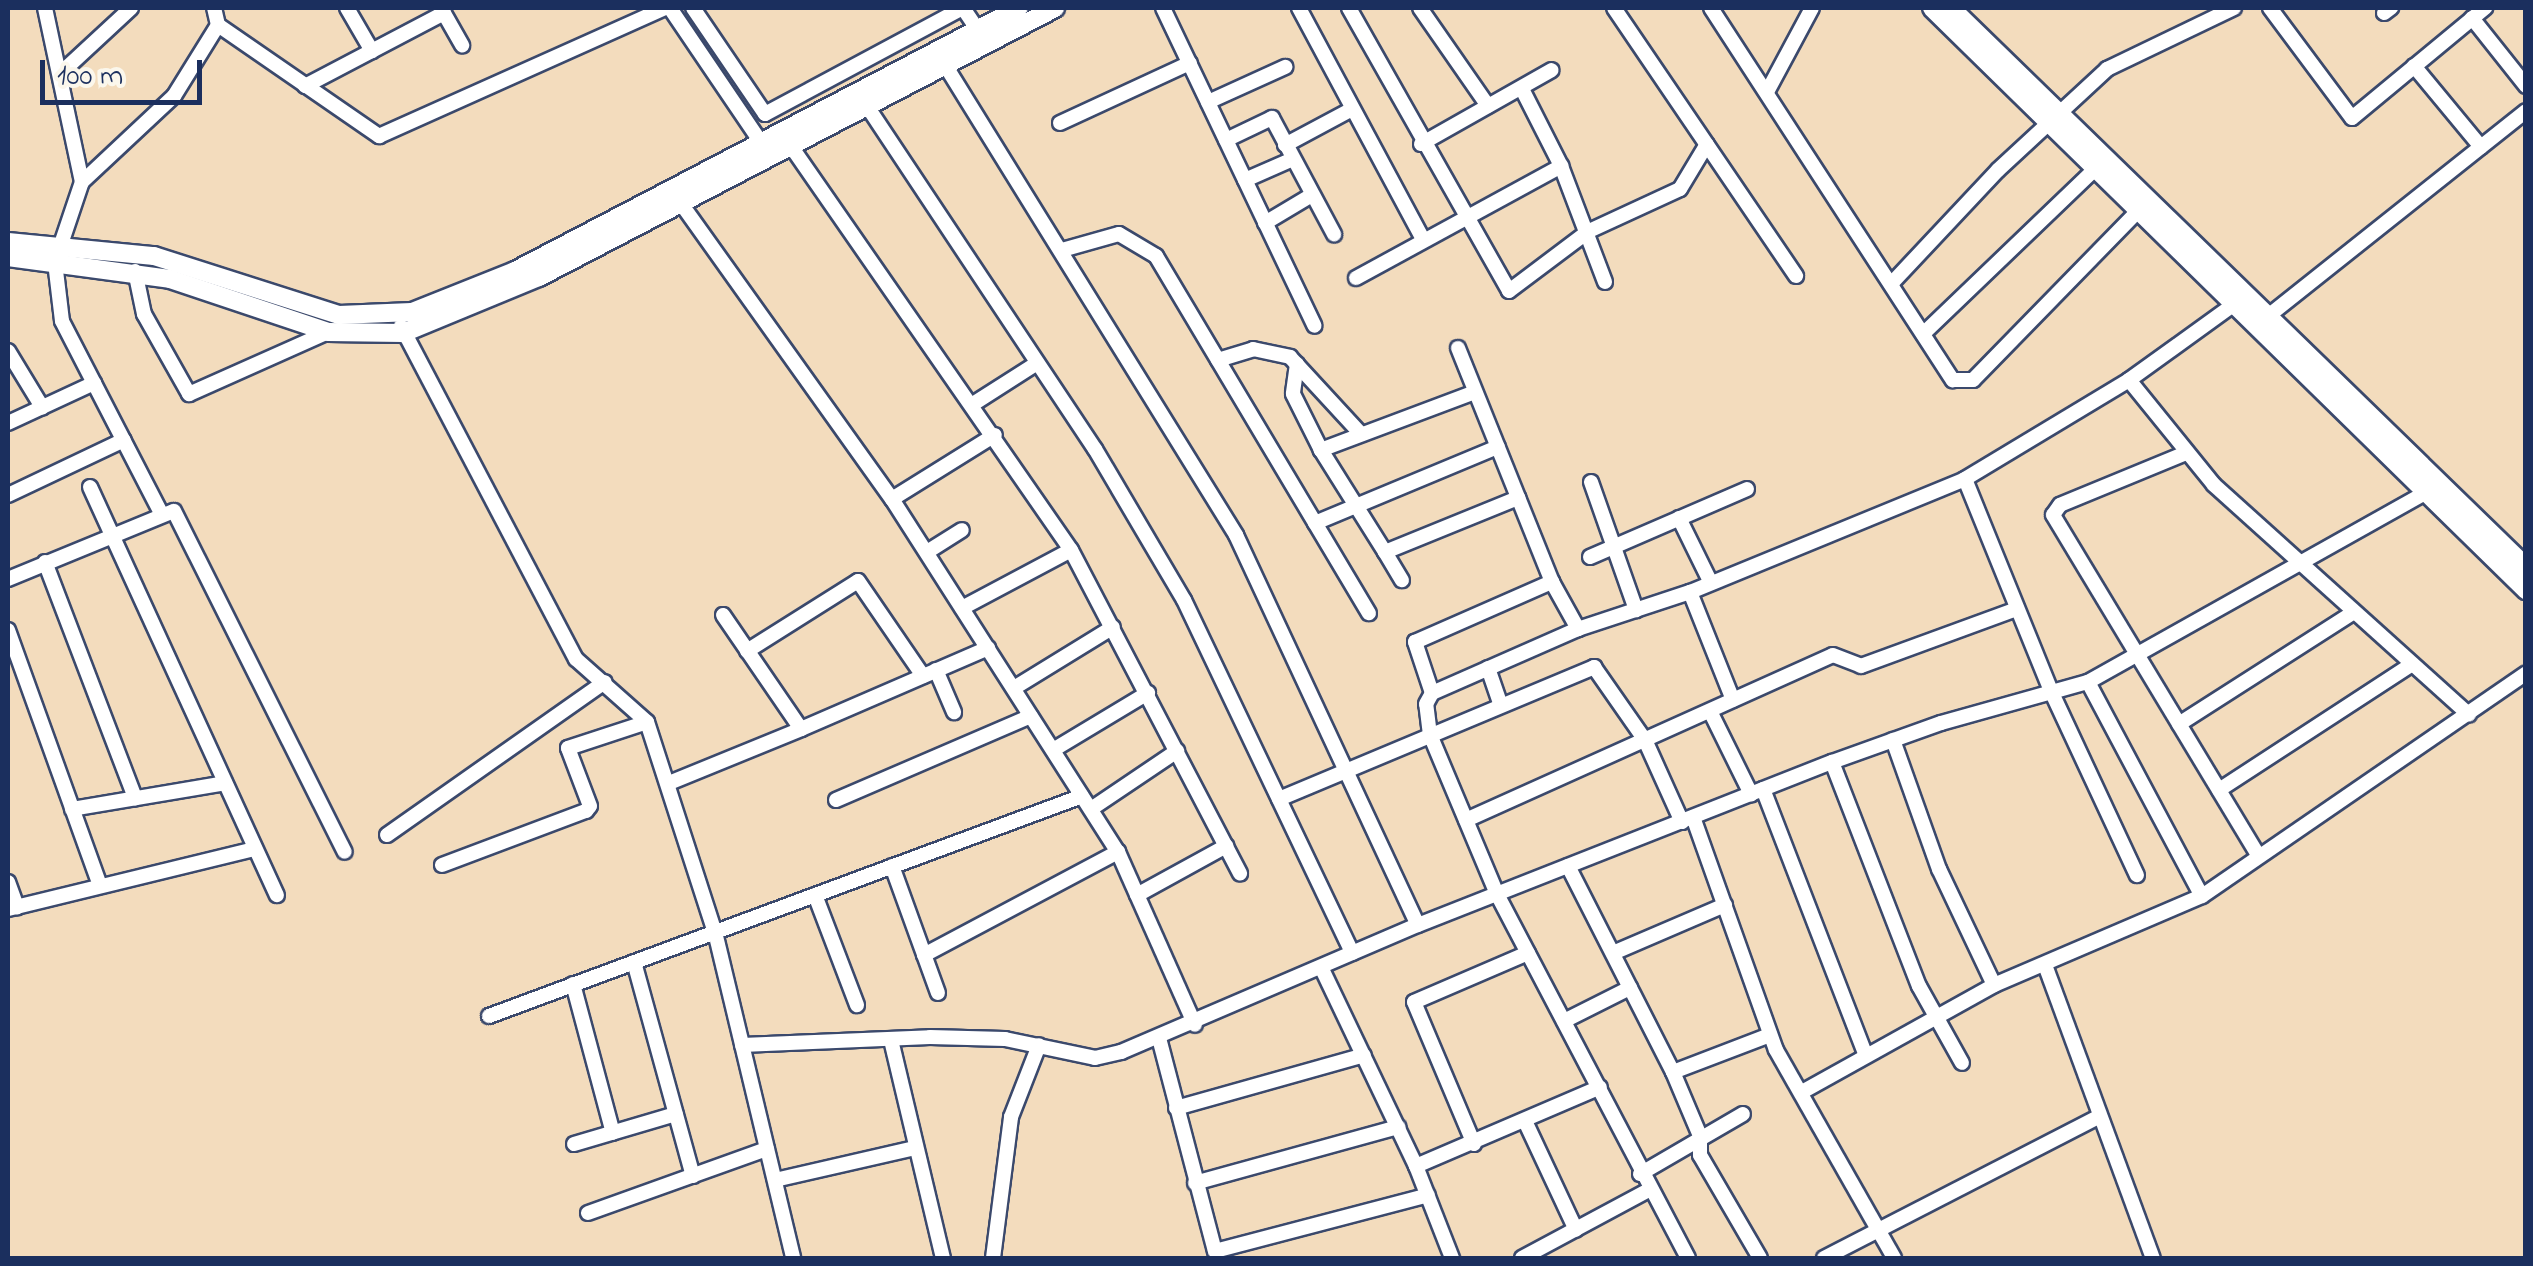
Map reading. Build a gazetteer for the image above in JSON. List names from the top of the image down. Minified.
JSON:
{"scale_bar":"100 m"}
